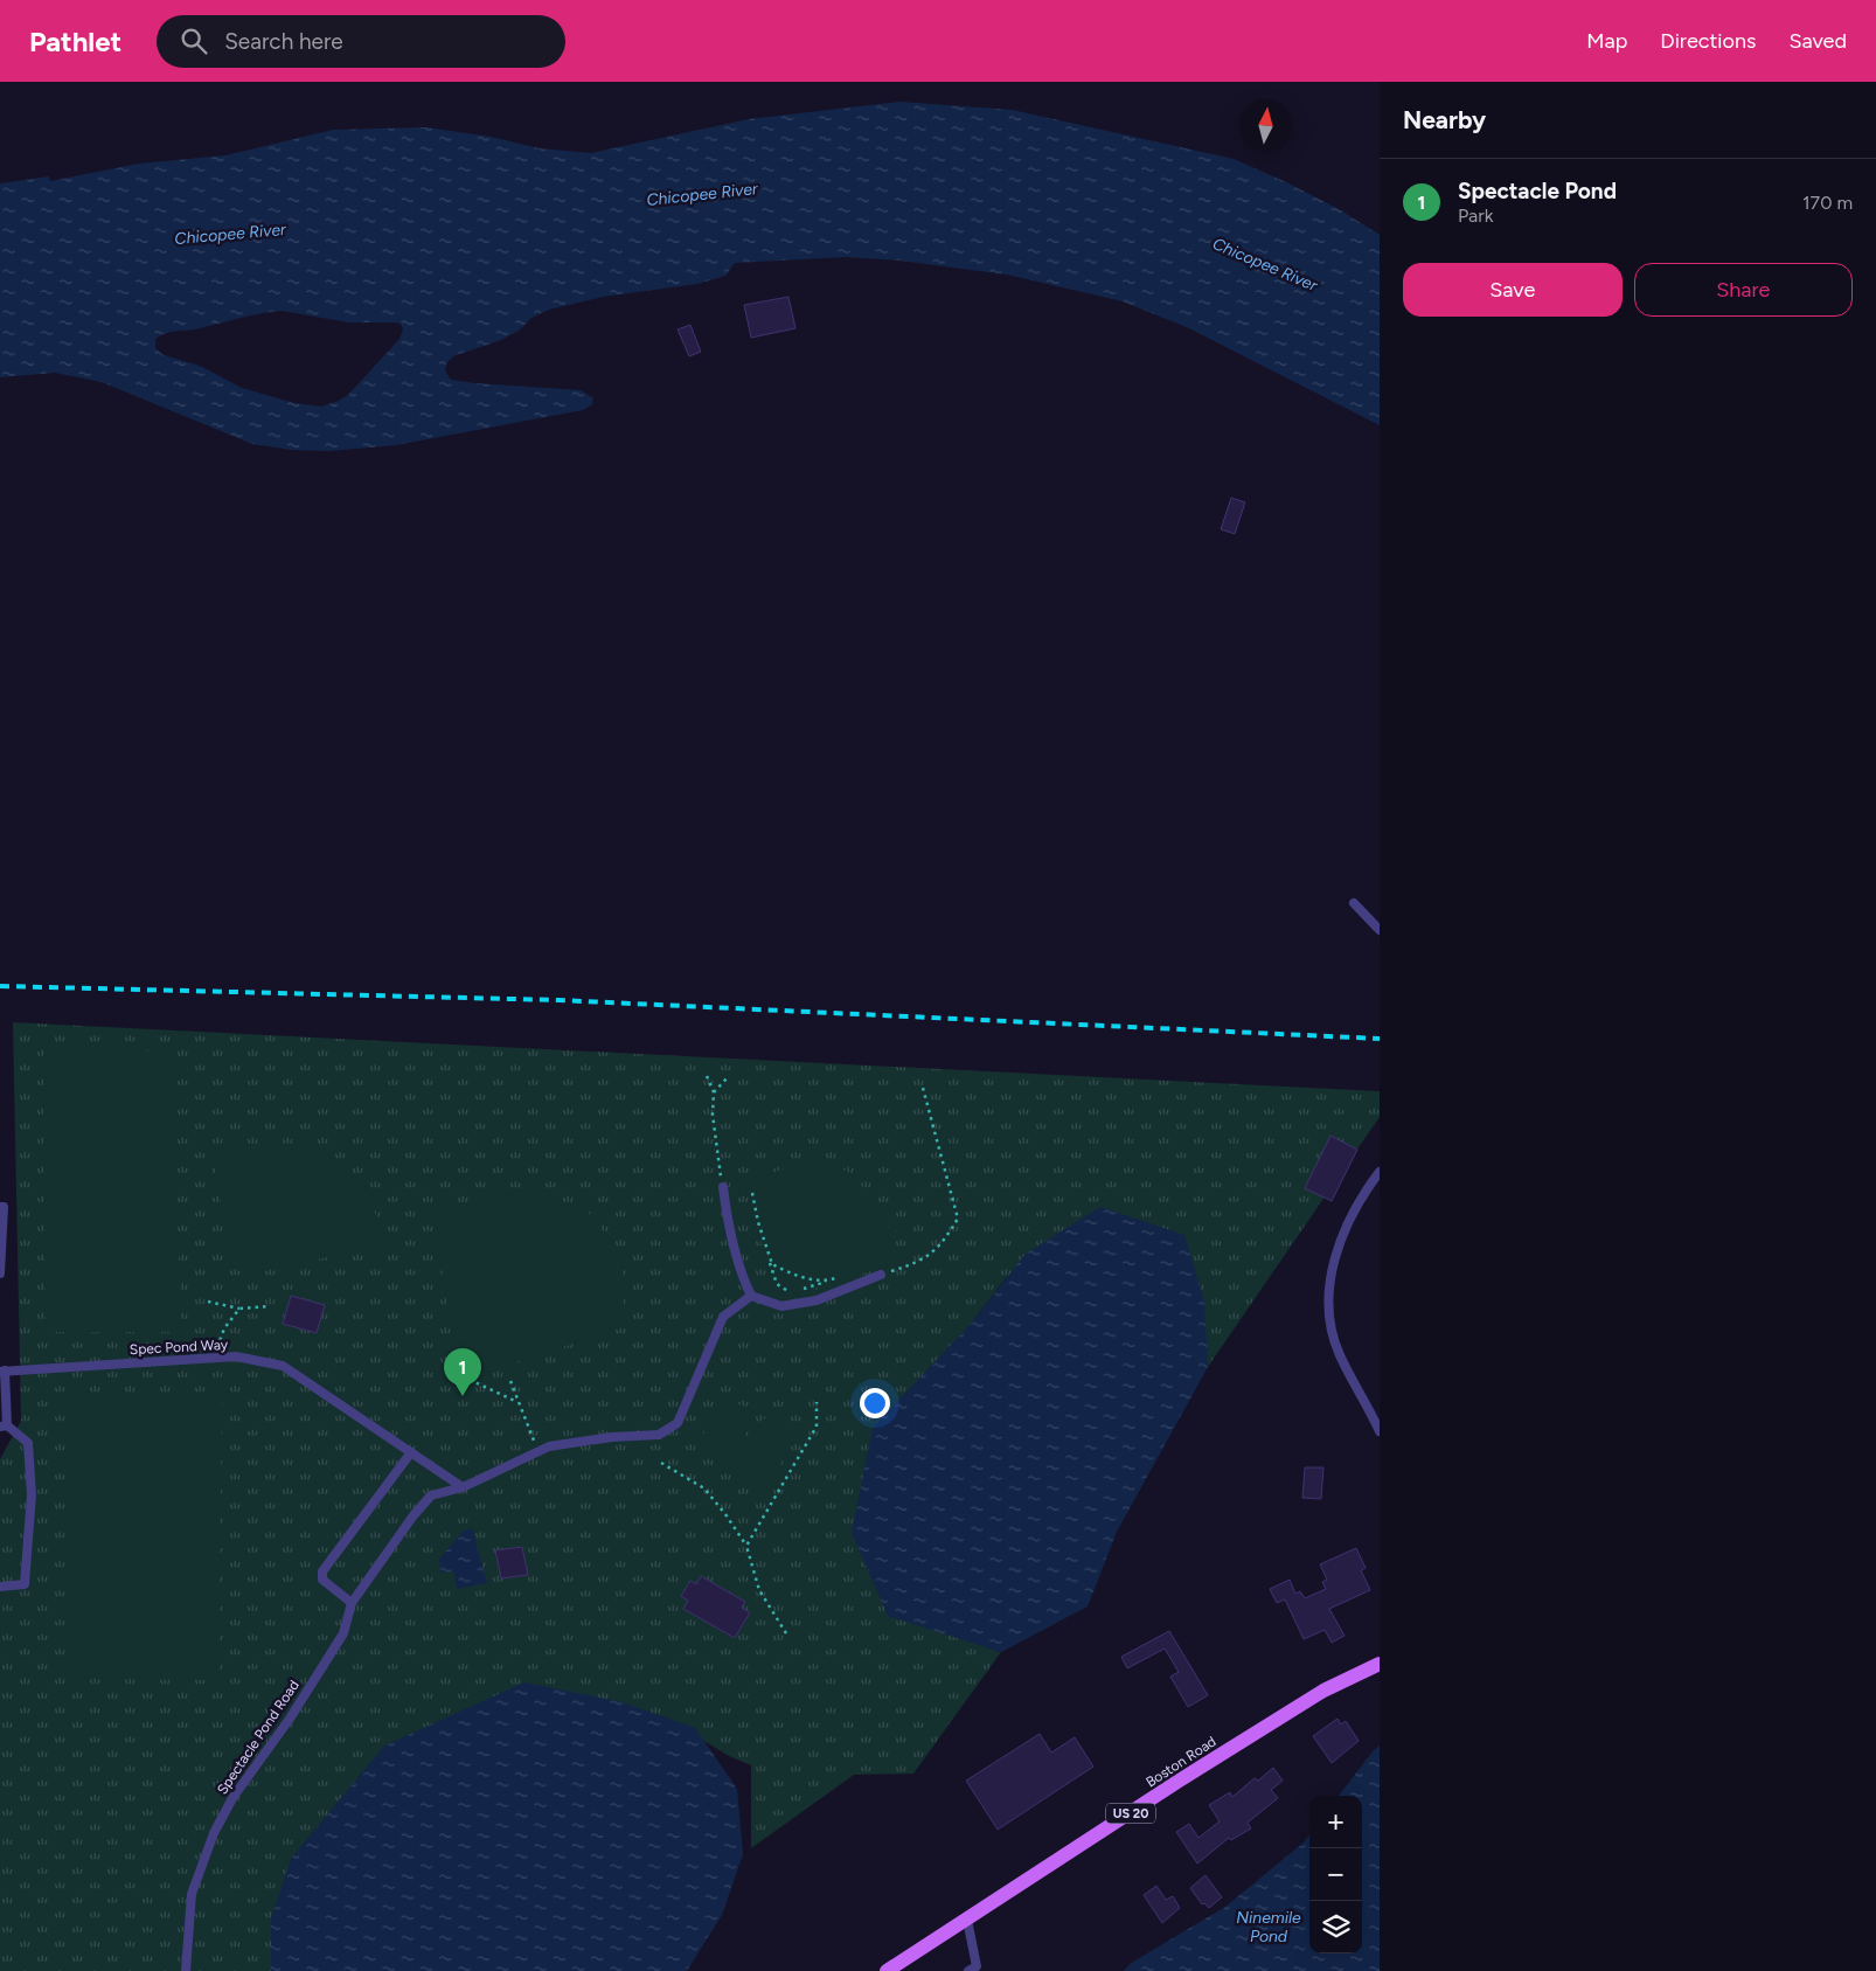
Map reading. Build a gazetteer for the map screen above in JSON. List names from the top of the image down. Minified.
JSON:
{"streets":{"main road":["Boston Road","US 20"],"lane":["Spec Pond Way","Spectacle Pond Road"]},"crossings":[["Spec Pond Way","Spectacle Pond Road"]],"water":["Chicopee River","Ninemile Pond"],"north":"top","page":{"header":"Pathlet","search":"Search here","nav":["Map","Directions","Saved"],"heading":"Nearby","list":[{"mark":"1","name":"Spectacle Pond","note":"Park","value":"170 m"}],"buttons":["Save","Share"],"pins":"1","map_buttons":["+","−"]}}
